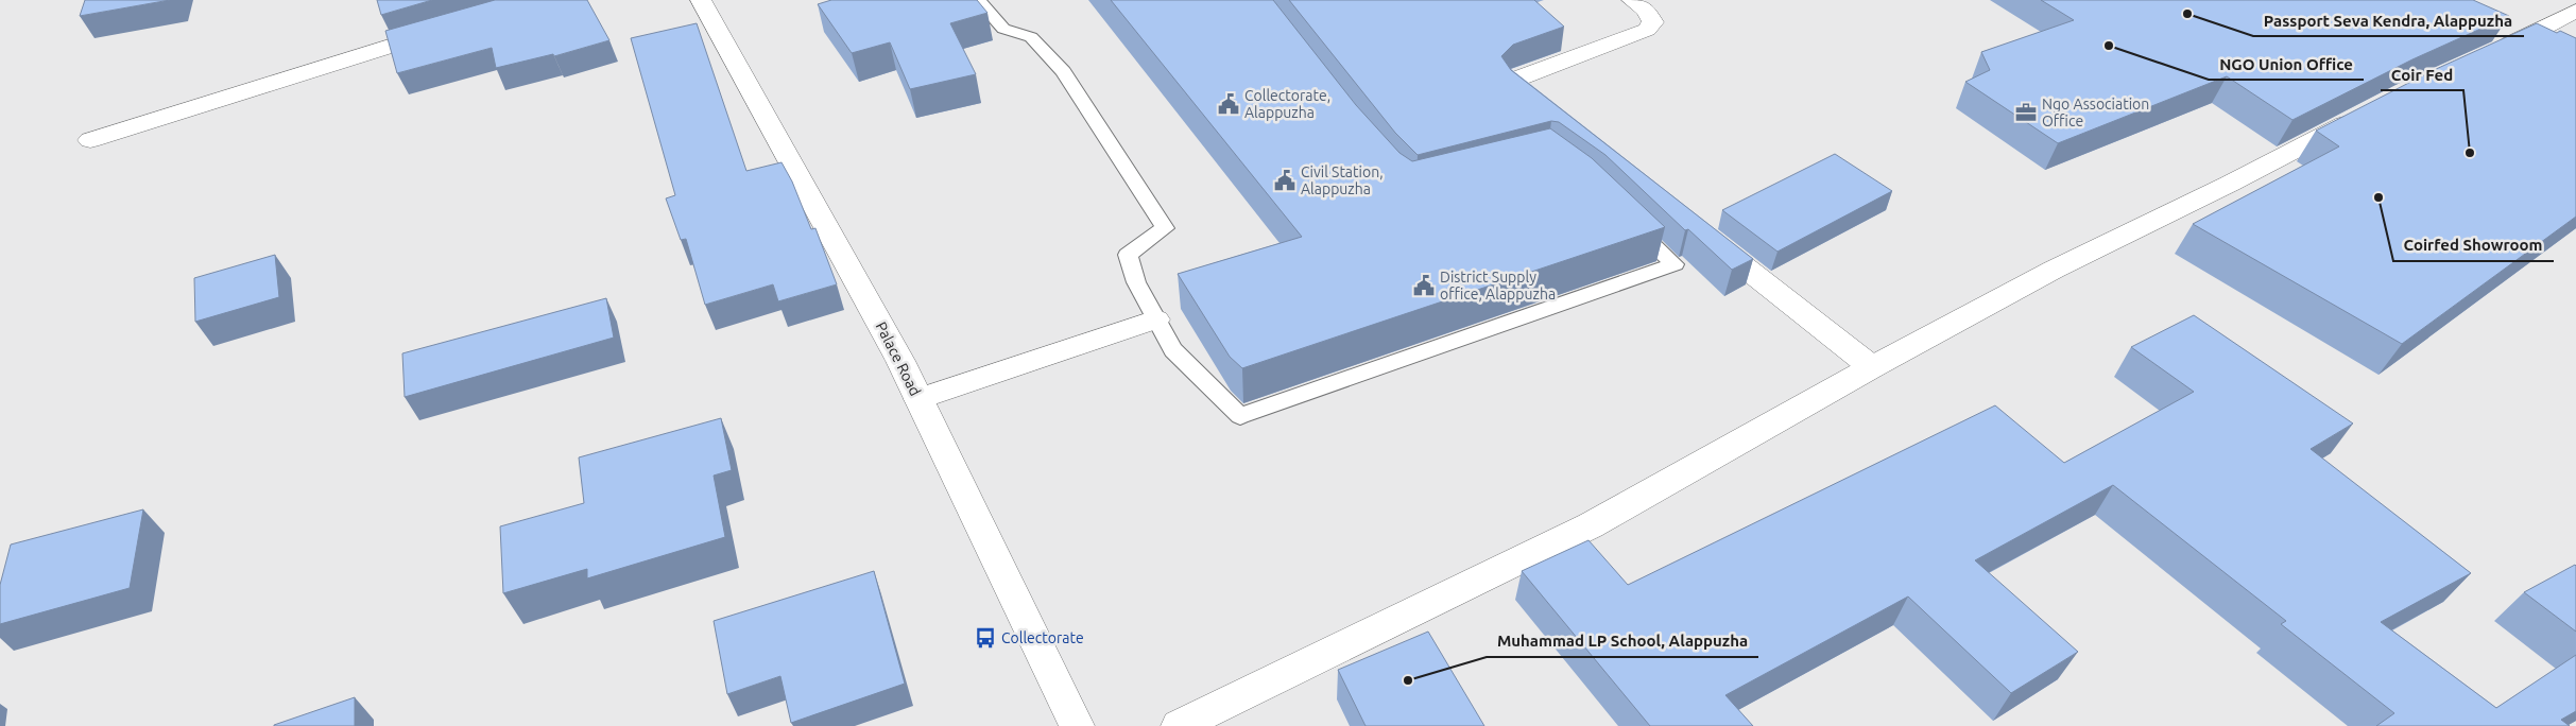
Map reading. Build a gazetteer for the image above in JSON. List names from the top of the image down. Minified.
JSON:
{"streets":{"main road":["Palace Road"]},"places":{"other":["Passport Seva Kendra, Alappuzha","NGO Union Office","Coir Fed","Coirfed Showroom","Muhammad LP School, Alappuzha"],"public building":["Collectorate, Alappuzha","Civil Station, Alappuzha","District Supply office, Alappuzha"],"office":["Ngo Association Office"],"bus stop":["Collectorate"]}}
